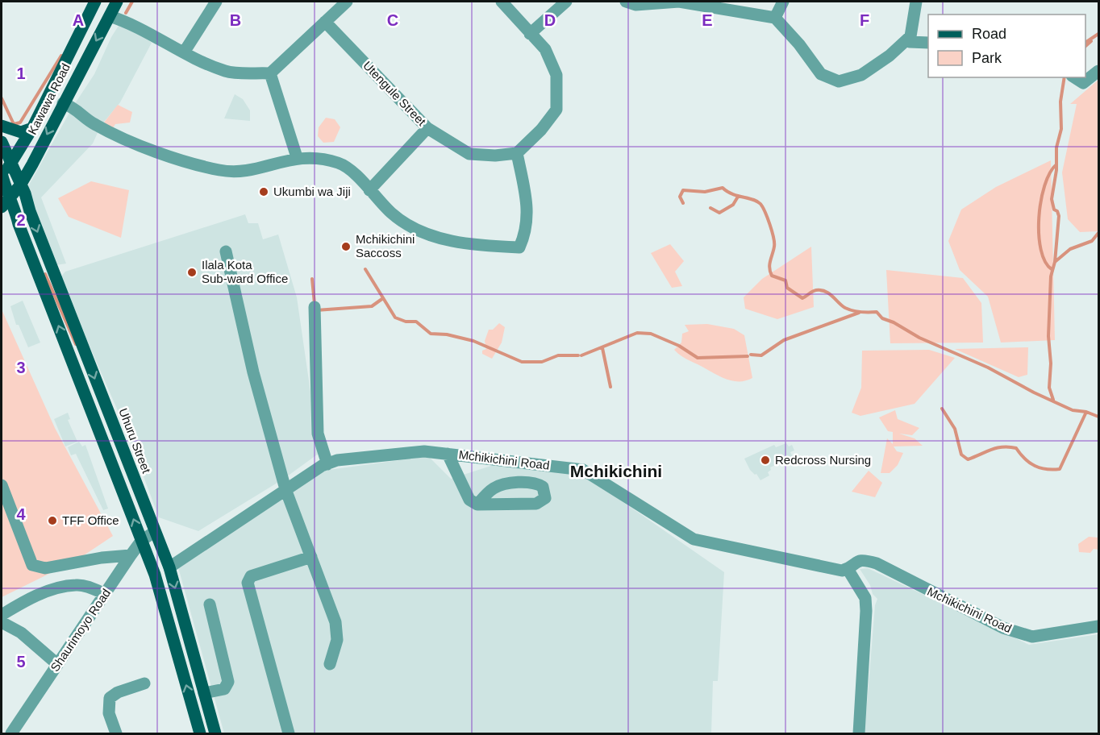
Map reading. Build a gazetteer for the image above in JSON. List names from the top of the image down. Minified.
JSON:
{"streets":{"main road":["Kawawa Road","Uhuru Street"],"street":["Utengule Street","Mchikichini Road","Shaurimoyo Road"]},"crossings":[["Kawawa Road","Uhuru Street"],["Uhuru Street","Mchikichini Road"],["Uhuru Street","Shaurimoyo Road"]],"districts":["Mchikichini"],"places":["Ukumbi wa Jiji","Mchikichini Saccoss","Ilala Kota Sub-ward Office","Redcross Nursing","TFF Office"],"legend":["Road","Park"],"grid":{"columns":["A","B","C","D","E","F"],"rows":["1","2","3","4","5"]}}
